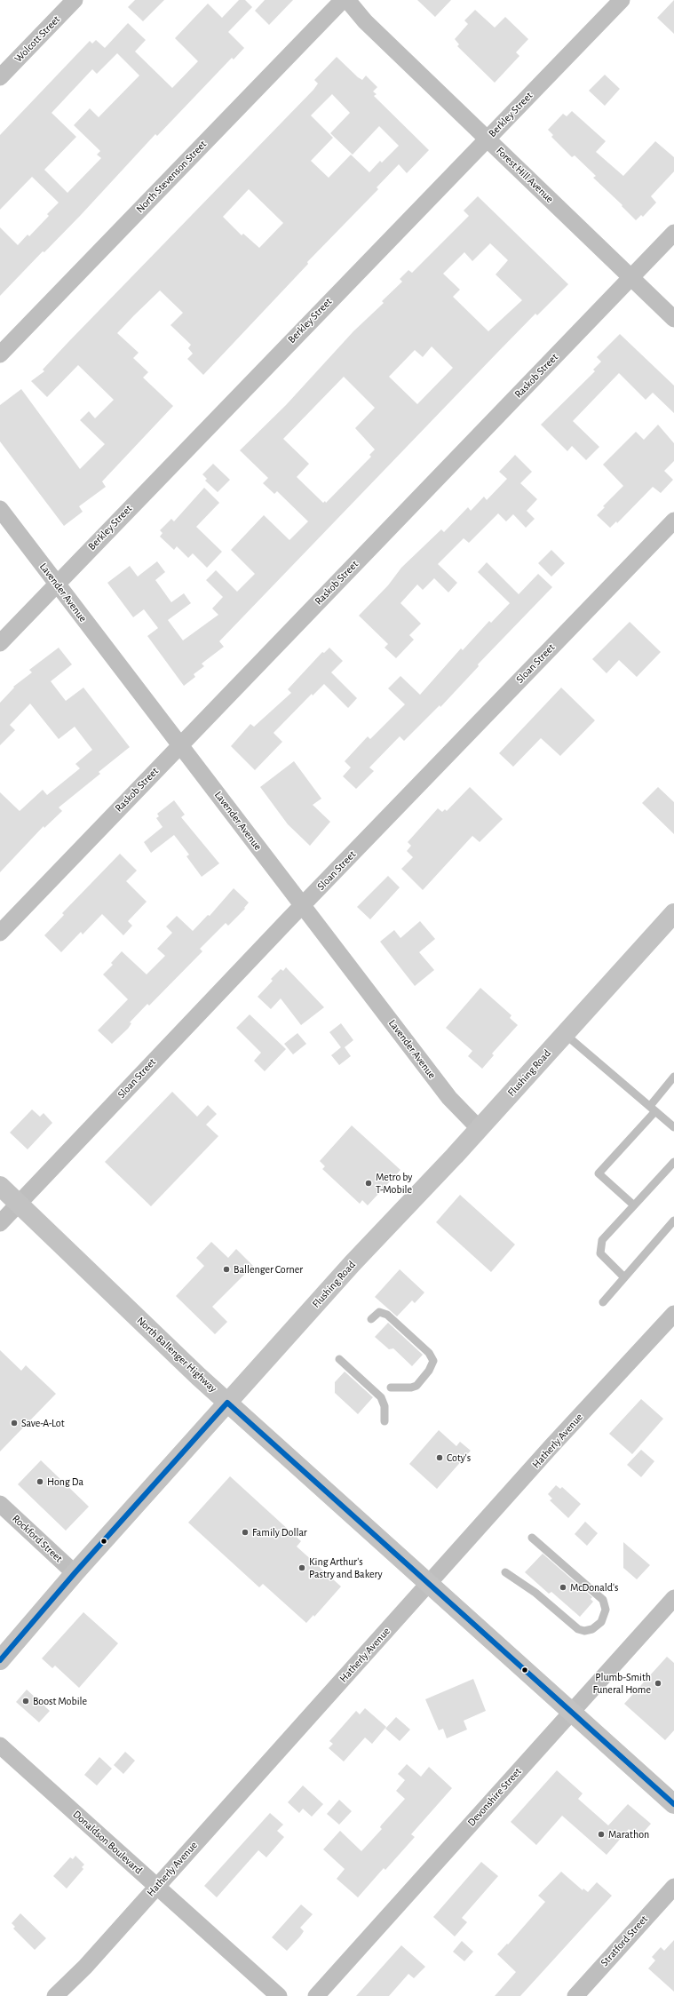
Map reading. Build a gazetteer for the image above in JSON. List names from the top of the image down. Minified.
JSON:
{"streets":{"main road":["Flushing Road","North Ballenger Highway"],"street":["Wolcott Street","Berkley Street","Forest Hill Avenue","North Stevenson Street","Raskob Street","Lavender Avenue","Sloan Street","Hatherly Avenue","Rockford Street","Devonshire Street","Donaldson Boulevard","Stratford Street"]},"crossings":[["Berkley Street","Forest Hill Avenue"],["Berkley Street","Lavender Avenue"],["Forest Hill Avenue","Raskob Street"],["Raskob Street","Lavender Avenue"],["Lavender Avenue","Sloan Street"],["Lavender Avenue","Flushing Road"],["Sloan Street","North Ballenger Highway"],["Flushing Road","North Ballenger Highway"],["Flushing Road","Rockford Street"],["North Ballenger Highway","Hatherly Avenue"],["North Ballenger Highway","Devonshire Street"],["Hatherly Avenue","Donaldson Boulevard"]],"places":["Metro by T-Mobile","Ballenger Corner","Save-A-Lot","Coty's","Hong Da","Family Dollar","King Arthur's Pastry and Bakery","McDonald's","Plumb-Smith Funeral Home","Boost Mobile","Marathon"]}
